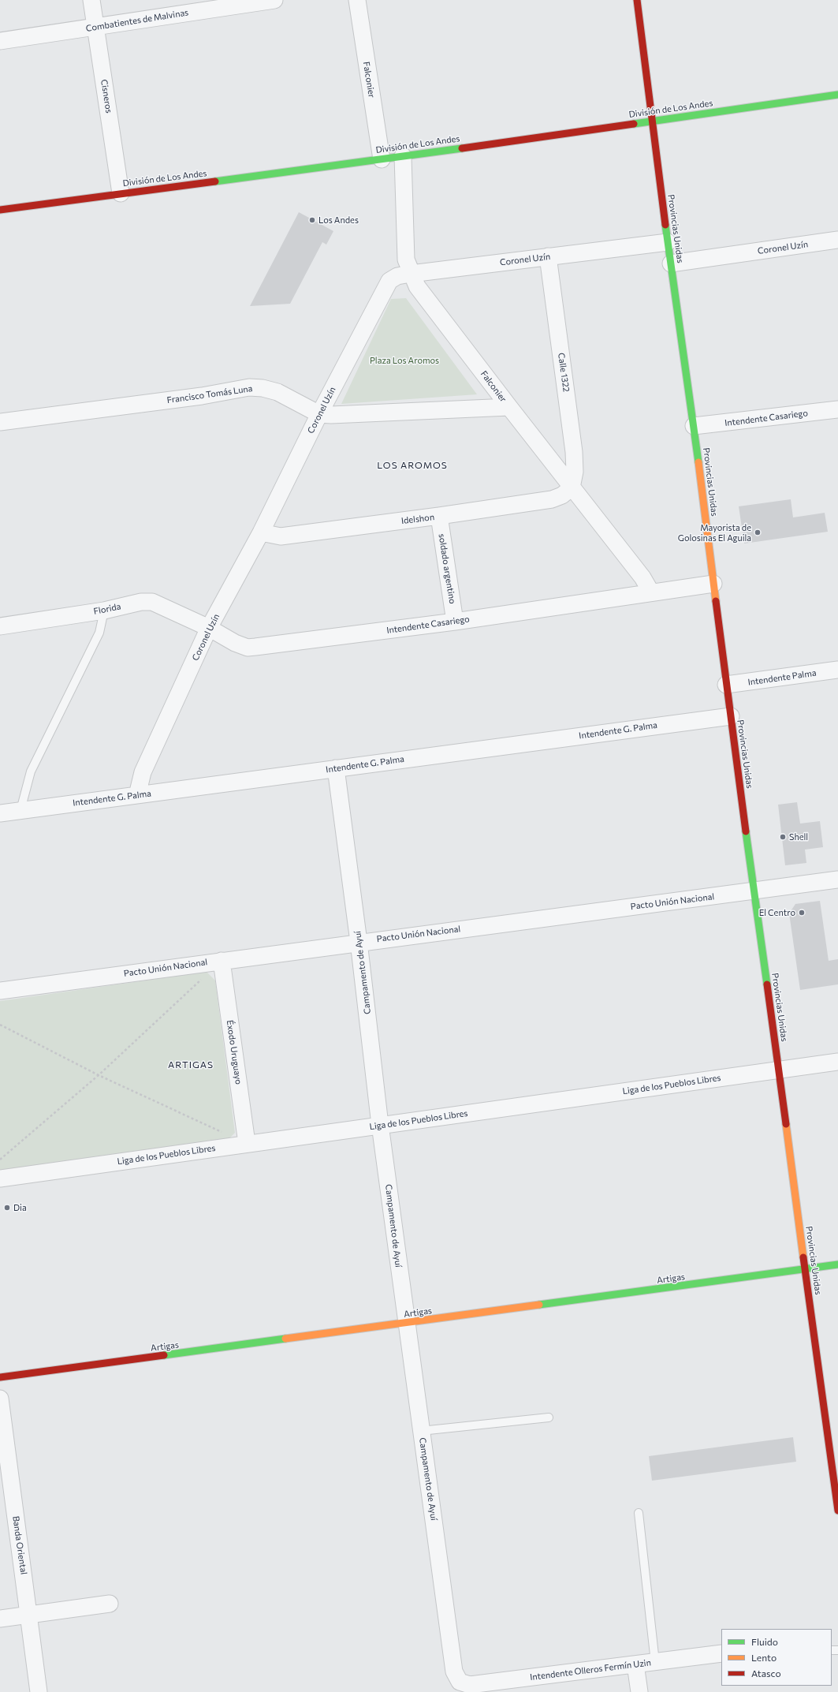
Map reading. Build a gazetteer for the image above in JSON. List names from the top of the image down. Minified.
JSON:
{"streets":{"street":["Combatientes de Malvinas","Falconier","Cisneros","División de Los Andes","Provincias Unidas","Coronel Uzín","Calle 1322","Francisco Tomás Luna","Intendente Casariego","Idelshon","soldado argentino","Florida","Intendente Palma","Intendente G. Palma","Pacto Unión Nacional","Campamento de Ayuí","Éxodo Uruguayo","Liga de los Pueblos Libres","Artigas","Banda Oriental","Intendente Olleros Fermín Uzin"]},"crossings":[["Combatientes de Malvinas","Cisneros"],["Falconier","División de Los Andes"],["Falconier","Coronel Uzín"],["Falconier","Calle 1322"],["Falconier","Francisco Tomás Luna"],["Falconier","Intendente Casariego"],["Falconier","Idelshon"],["Cisneros","División de Los Andes"],["División de Los Andes","Provincias Unidas"],["Provincias Unidas","Coronel Uzín"],["Provincias Unidas","Intendente Casariego"],["Provincias Unidas","Intendente Palma"],["Provincias Unidas","Intendente G. Palma"],["Provincias Unidas","Pacto Unión Nacional"],["Provincias Unidas","Liga de los Pueblos Libres"],["Provincias Unidas","Artigas"],["Coronel Uzín","Calle 1322"],["Coronel Uzín","Francisco Tomás Luna"],["Coronel Uzín","Intendente Casariego"],["Coronel Uzín","Idelshon"],["Coronel Uzín","Florida"],["Coronel Uzín","Intendente G. Palma"],["Calle 1322","Idelshon"],["Intendente Casariego","soldado argentino"],["Intendente Casariego","Florida"],["Idelshon","soldado argentino"],["Intendente G. Palma","Campamento de Ayuí"],["Pacto Unión Nacional","Campamento de Ayuí"],["Pacto Unión Nacional","Éxodo Uruguayo"],["Campamento de Ayuí","Liga de los Pueblos Libres"],["Campamento de Ayuí","Artigas"],["Campamento de Ayuí","Intendente Olleros Fermín Uzin"],["Éxodo Uruguayo","Liga de los Pueblos Libres"]],"districts":["LOS AROMOS","ARTIGAS"],"parks":["Plaza Los Aromos"],"places":["Los Andes","Mayorista de Golosinas El Aguila","Shell","El Centro","Dia"],"legend":["Fluido","Lento","Atasco"]}
